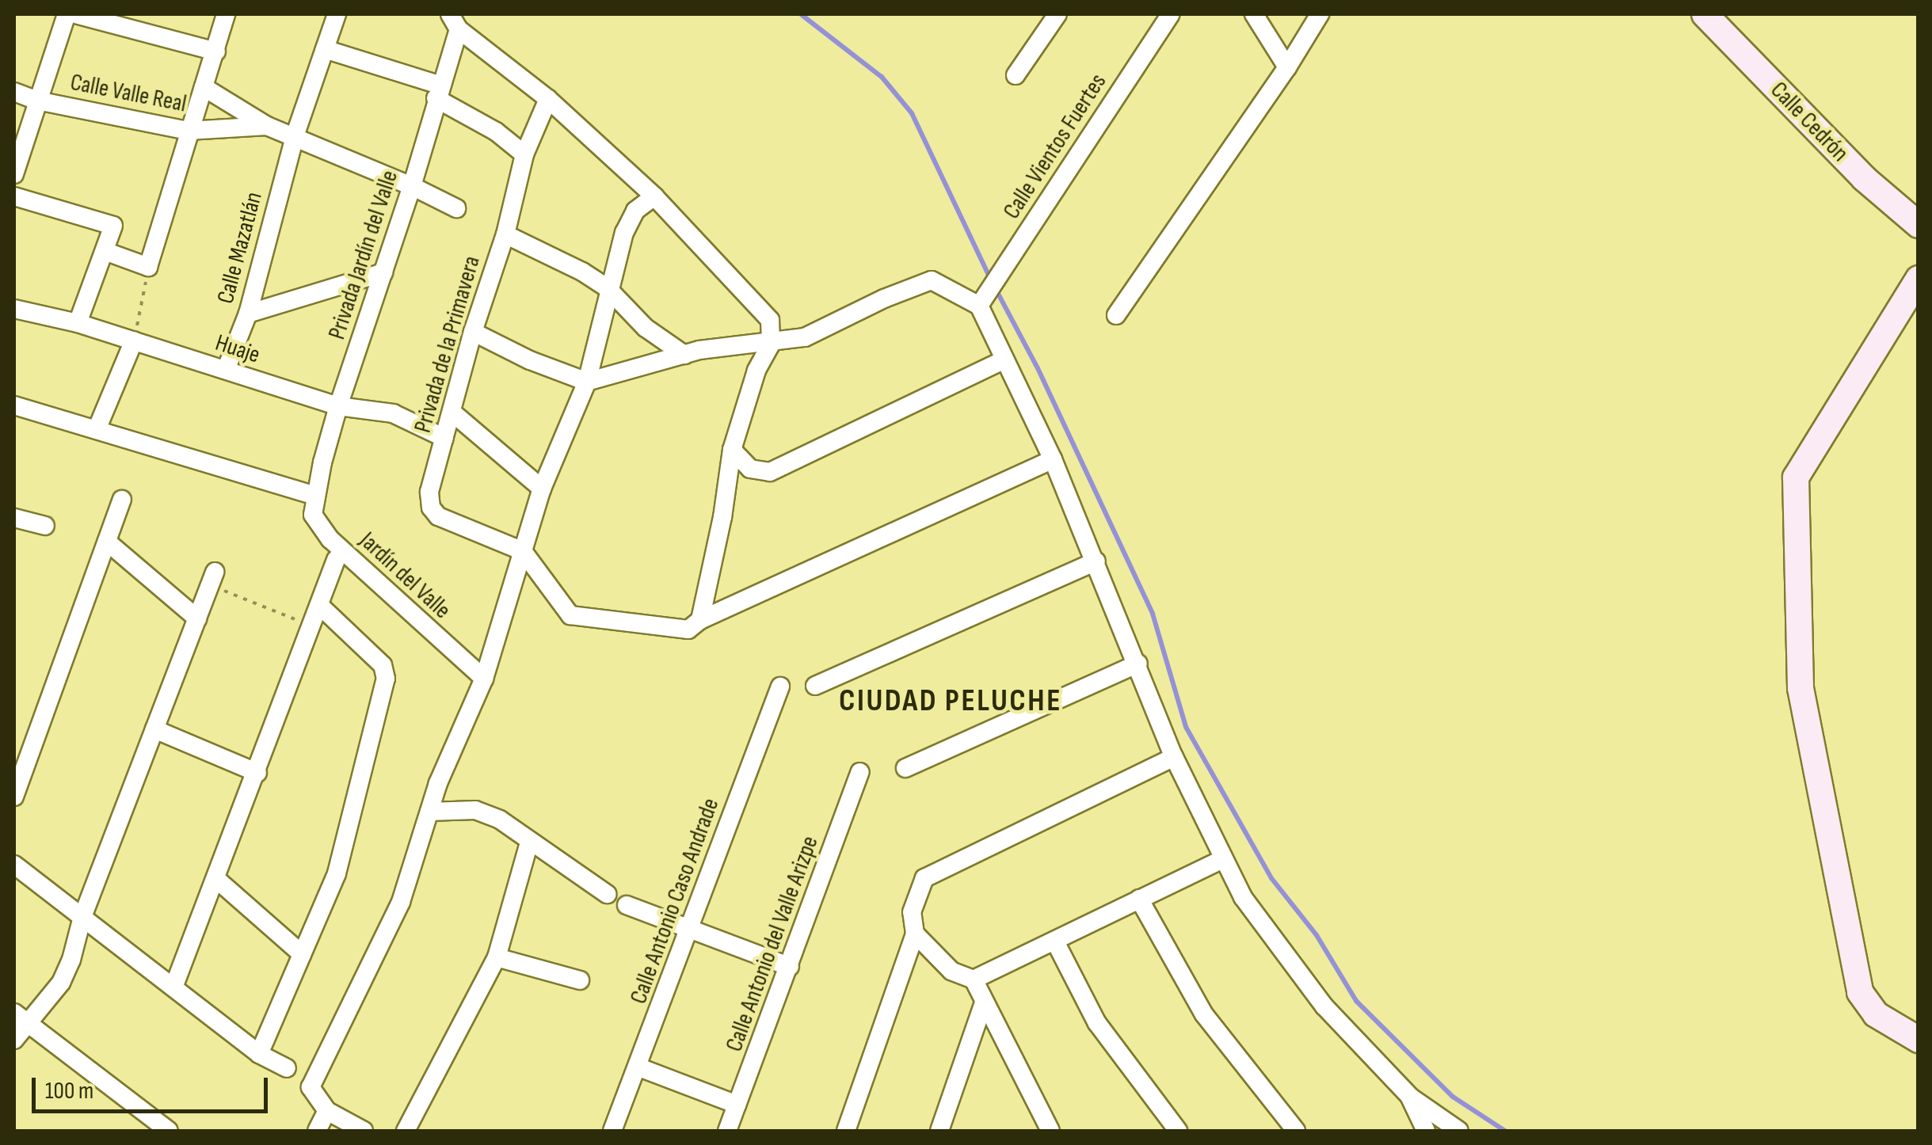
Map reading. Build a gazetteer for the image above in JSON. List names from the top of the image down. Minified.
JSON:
{"streets":{"street":["Calle Valle Real","Calle Cedrón","Calle Vientos Fuertes","Calle Mazatlán","Privada Jardín del Valle","Privada de la Primavera","Huaje","Jardín del Valle","Calle Antonio Caso Andrade","Calle Antonio del Valle Arizpe"]},"crossings":[["Calle Valle Real","Calle Mazatlán"],["Calle Valle Real","Privada Jardín del Valle"],["Calle Mazatlán","Huaje"],["Privada Jardín del Valle","Huaje"],["Privada Jardín del Valle","Jardín del Valle"],["Privada de la Primavera","Huaje"]],"districts":["CIUDAD PELUCHE"],"scale_bar":"100 m"}
